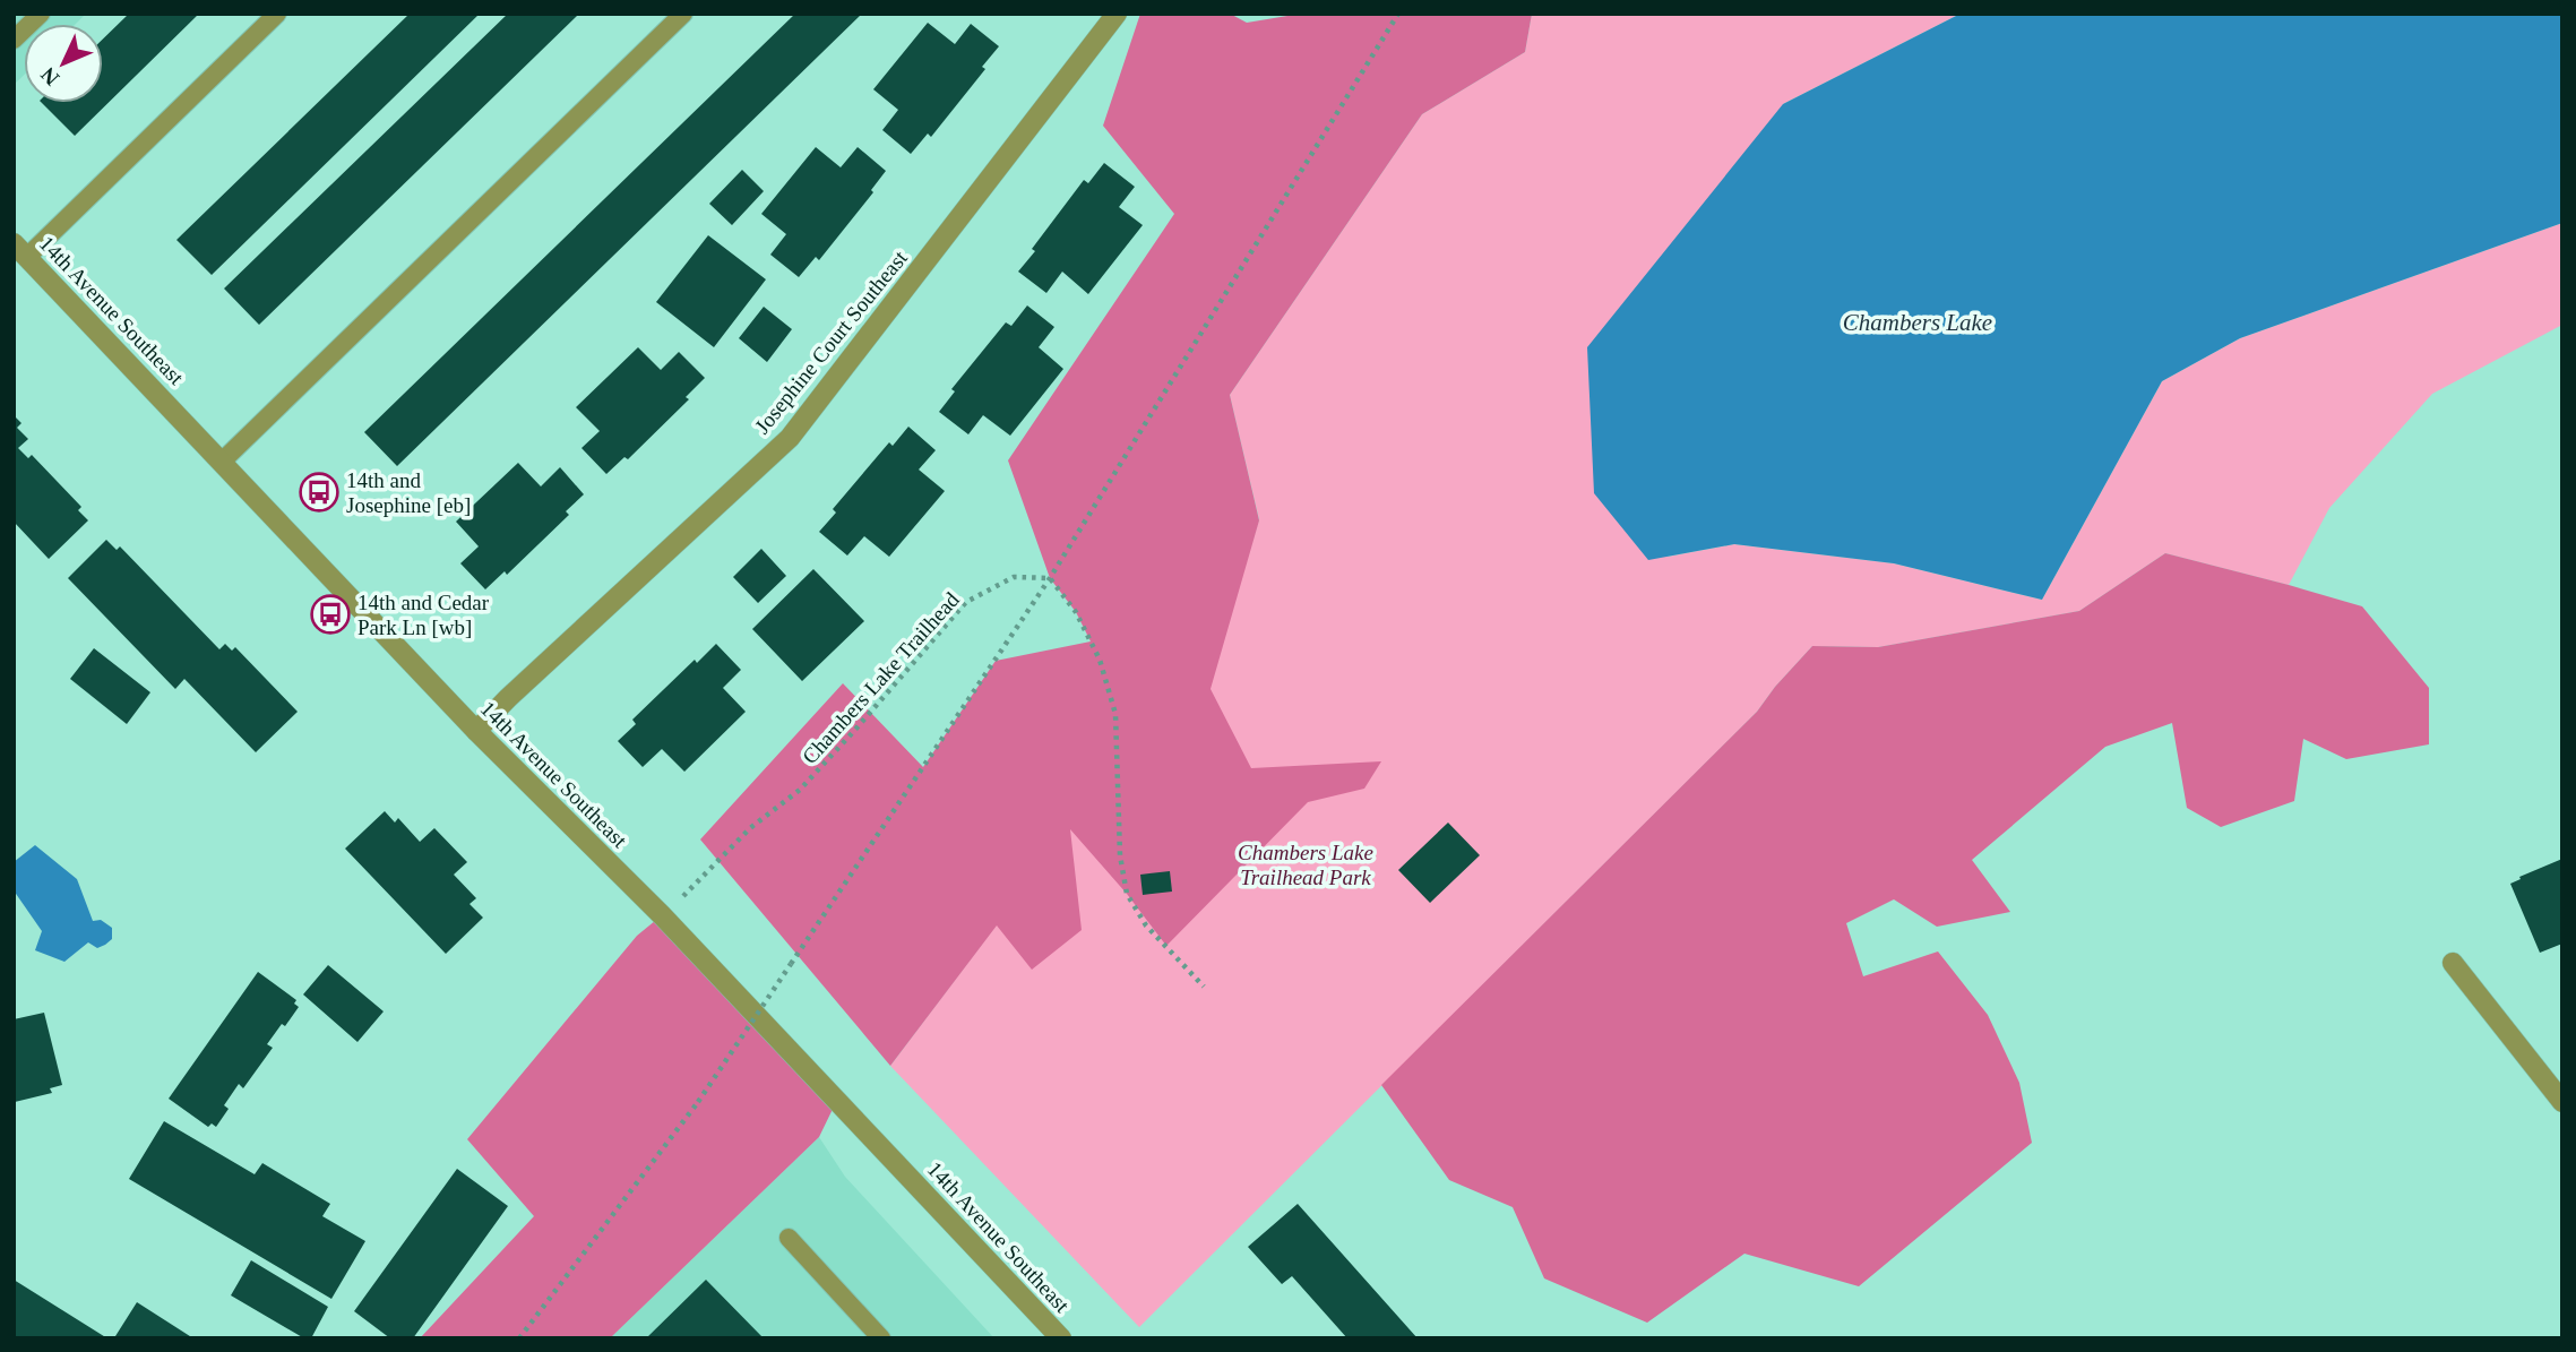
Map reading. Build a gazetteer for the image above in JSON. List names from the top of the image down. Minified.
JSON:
{"streets":{"street":["14th Avenue Southeast","Josephine Court Southeast"],"path":["Chambers Lake Trailhead"]},"crossings":[["14th Avenue Southeast","Josephine Court Southeast"],["14th Avenue Southeast","Chambers Lake Trailhead"]],"water":["Chambers Lake"],"parks":["Chambers Lake Trailhead Park"],"places":{"bus stop":["14th and Josephine [eb]","14th and Cedar Park Ln [wb]"]},"north":"bottom left"}
